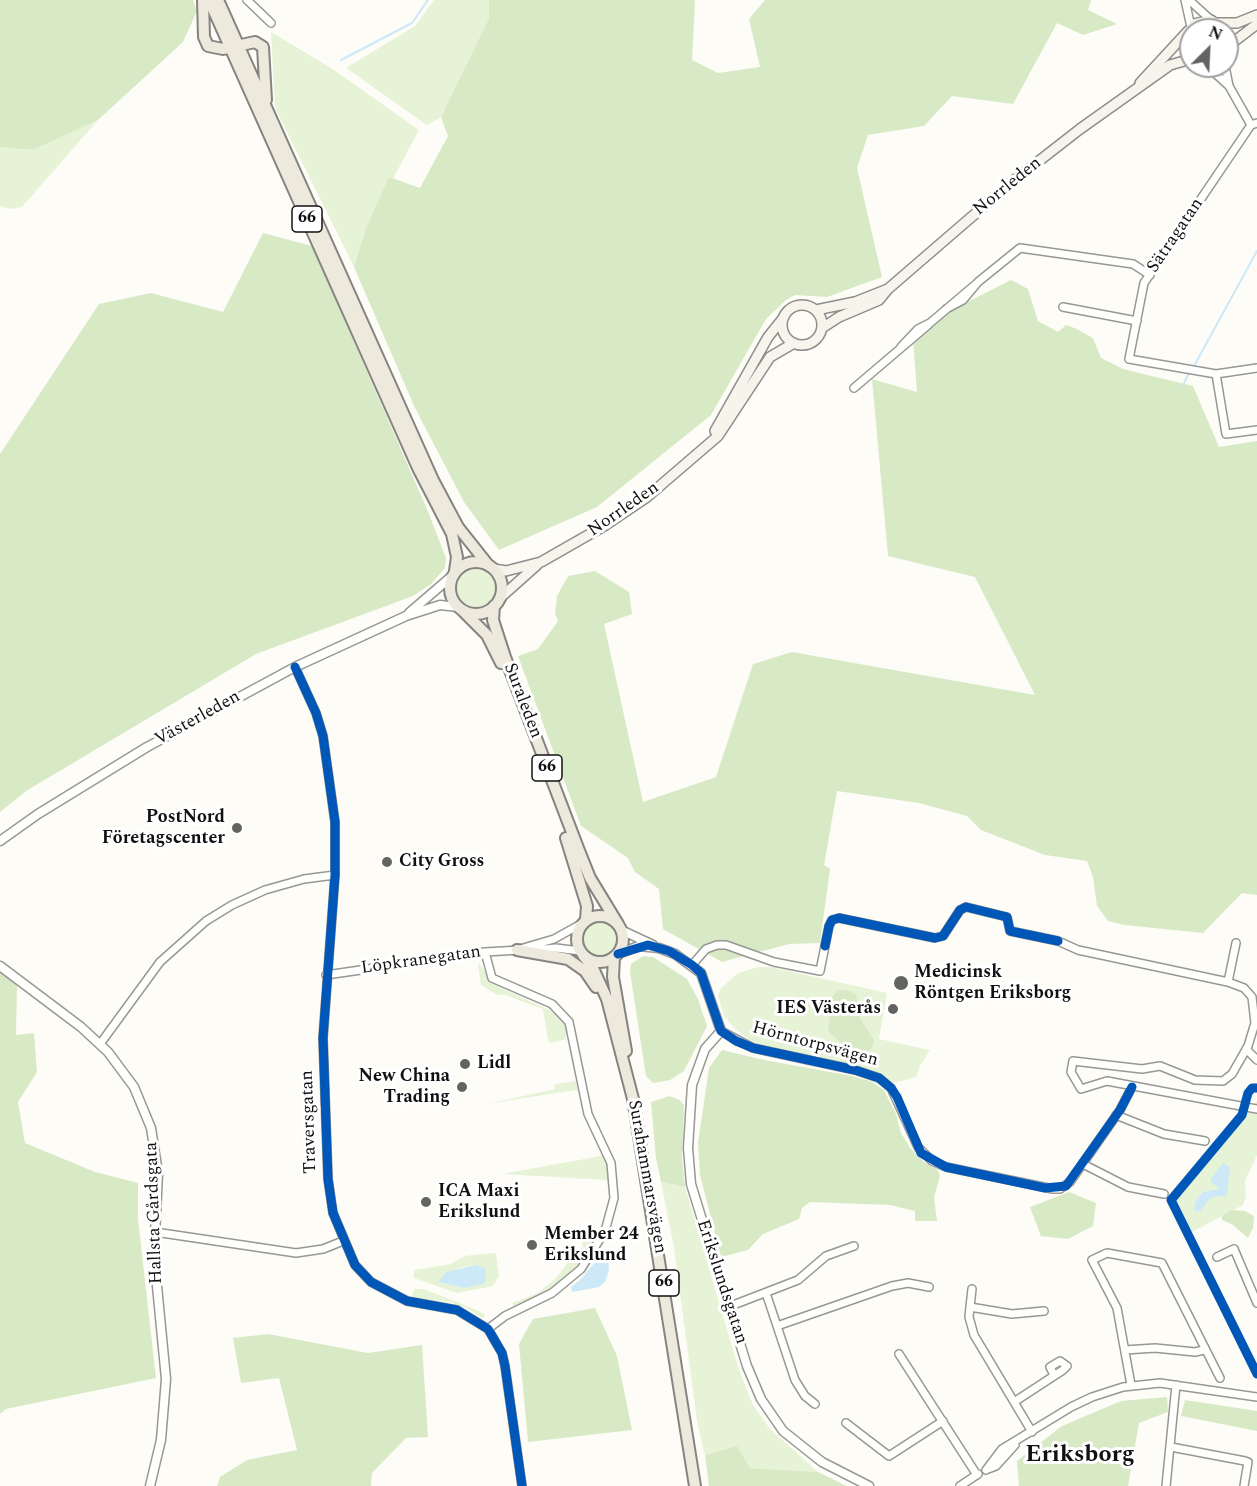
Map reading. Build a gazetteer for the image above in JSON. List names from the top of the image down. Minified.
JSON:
{"streets":{"main road":["Norrleden","66","Suraleden","Surahammarsvägen"],"street":["Sätragatan","Västerleden","Löpkranegatan","Hörntorpsvägen","Traversgatan","Hallsta Gårdsgata","Erikslundsgatan"]},"crossings":[["Norrleden","66"],["Norrleden","Suraleden"],["Norrleden","Västerleden"],["66","Suraleden"],["66","Västerleden"],["66","Löpkranegatan"],["66","Surahammarsvägen"],["Suraleden","Västerleden"],["Suraleden","Löpkranegatan"],["Suraleden","Surahammarsvägen"],["Västerleden","Traversgatan"],["Löpkranegatan","Traversgatan"],["Löpkranegatan","Surahammarsvägen"],["Hörntorpsvägen","Erikslundsgatan"]],"districts":["Eriksborg"],"places":["PostNord Företagscenter","City Gross","Medicinsk Röntgen Eriksborg","IES Västerås","Lidl","New China Trading","ICA Maxi Erikslund","Member 24 Erikslund"],"north":"top right"}
